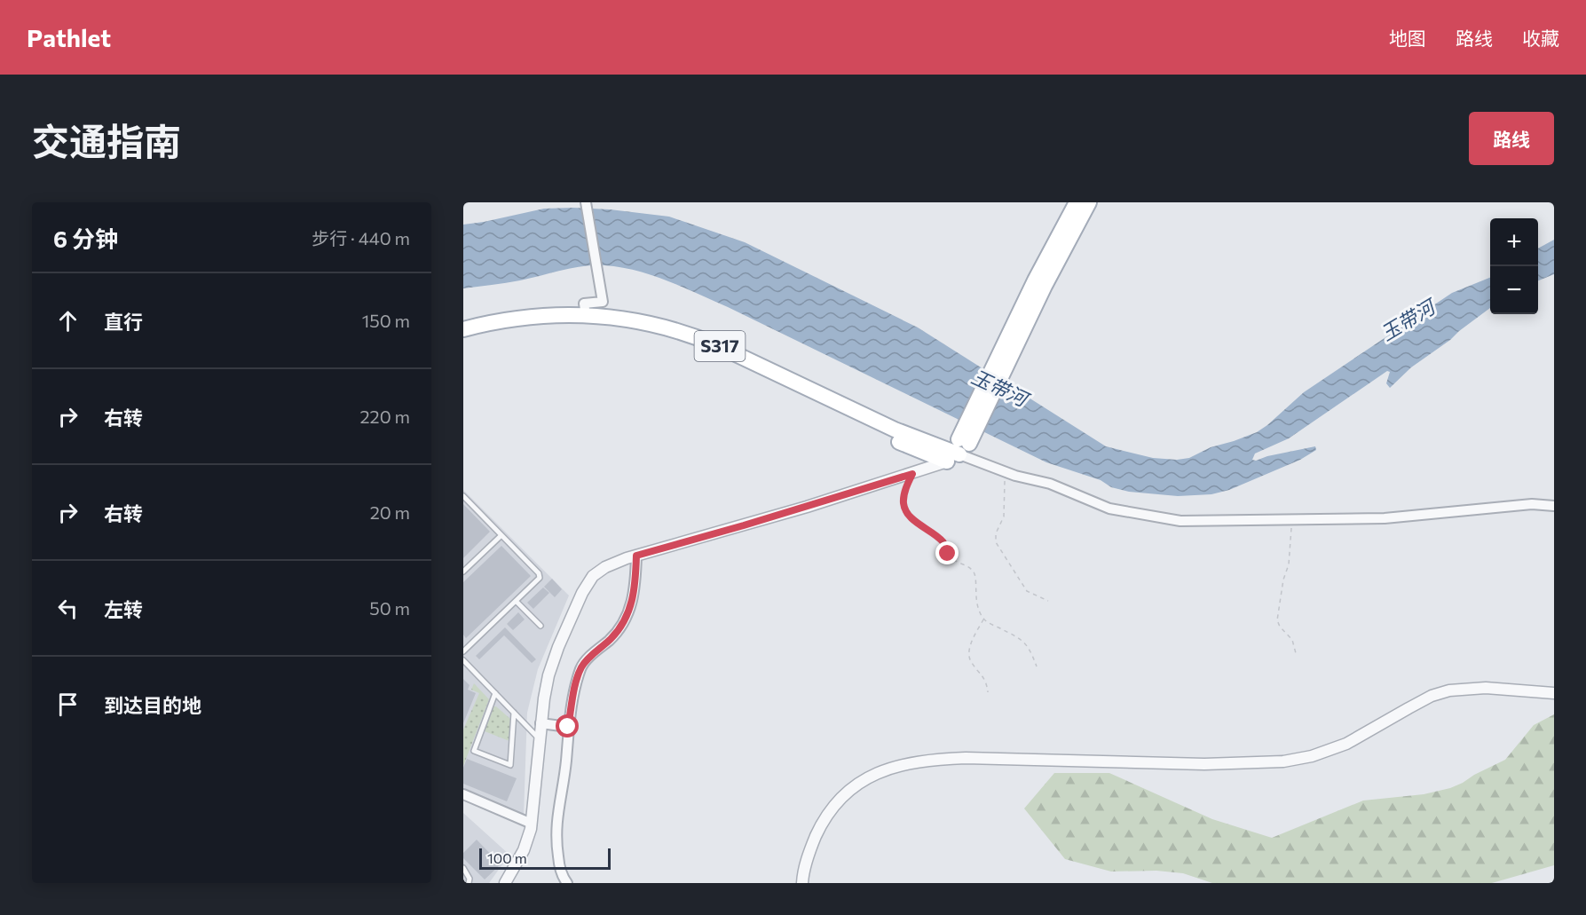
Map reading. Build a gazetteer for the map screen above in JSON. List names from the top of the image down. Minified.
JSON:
{"streets":{"main road":["S317"]},"water":["玉带河"],"scale_bar":"100 m","page":{"header":"Pathlet","nav":["地图","路线","收藏"],"title":"交通指南","buttons":"路线","heading":["6 分钟","步行 · 440 m"],"map_buttons":["+","−"],"list":[["直行","150 m"],["右转","220 m"],["右转","20 m"],["左转","50 m"],"到达目的地"],"scale":"100 m"}}
